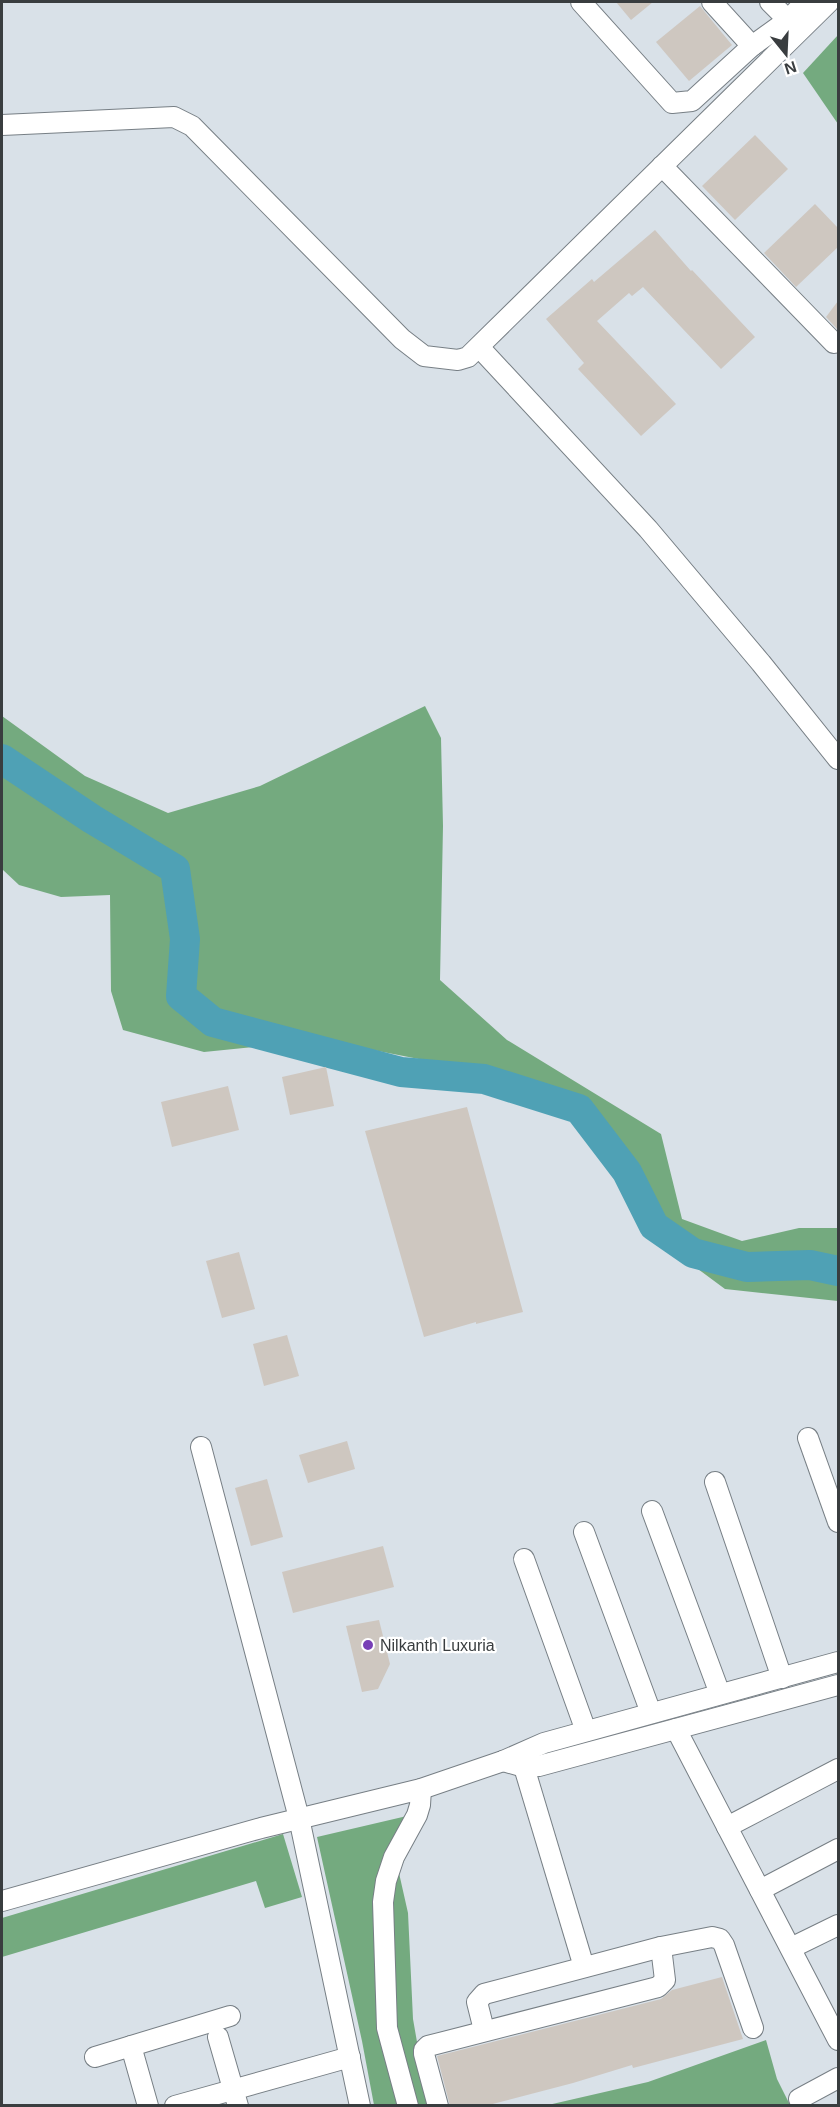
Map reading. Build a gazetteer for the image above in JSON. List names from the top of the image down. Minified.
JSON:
{"places":["Nilkanth Luxuria"],"north":"bottom"}
